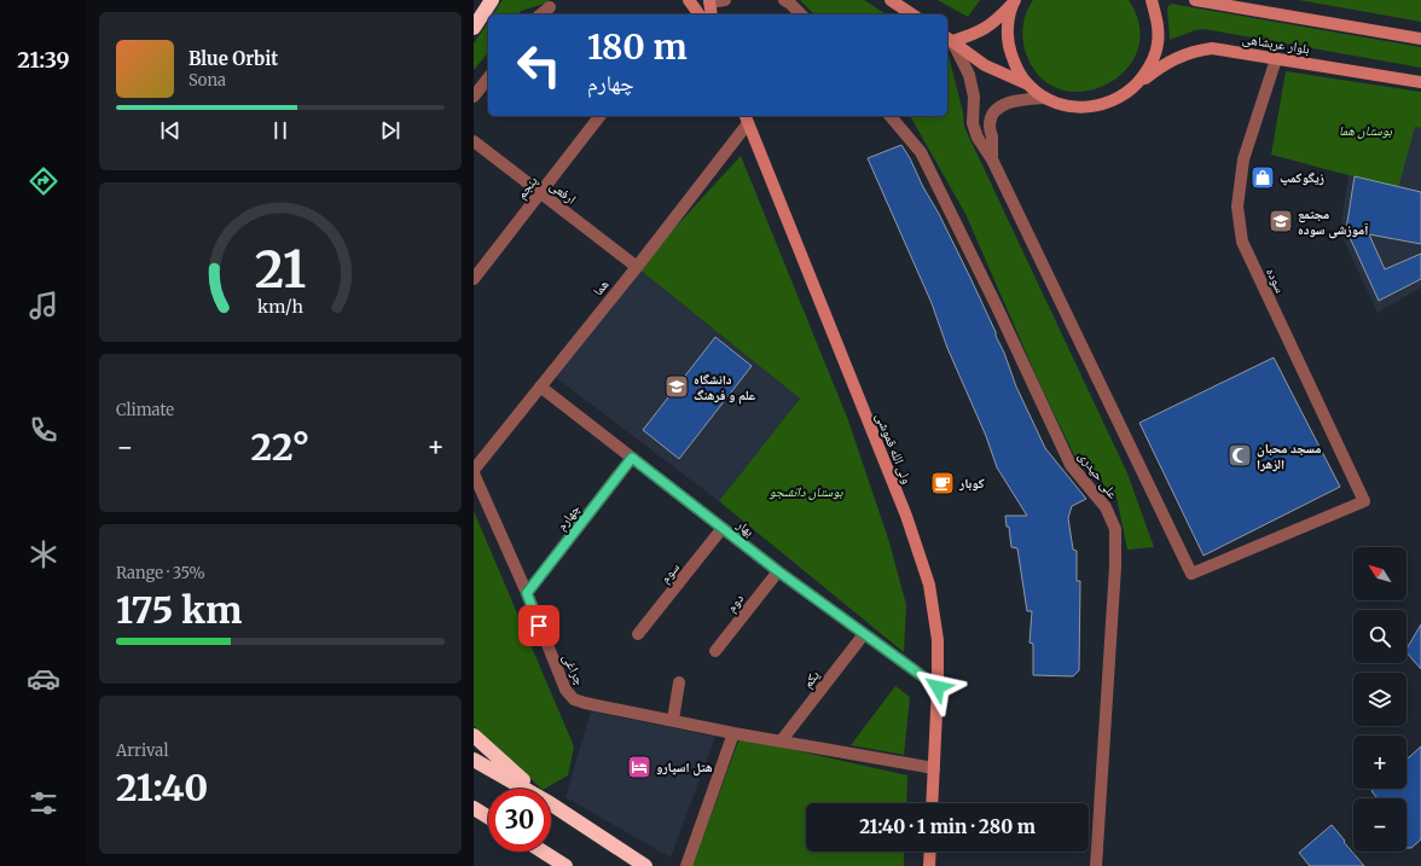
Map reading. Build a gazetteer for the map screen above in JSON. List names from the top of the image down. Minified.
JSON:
{"streets":{"street":["بلوار عربشاهی","پنجم","ارفعی","سوده","هما","ولی الله قموشی","علی حیدری","چهارم","بهار","سوم","دوم","چراغی","یکم"]},"crossings":[["بلوار عربشاهی","سوده"],["پنجم","ارفعی"],["ارفعی","هما"],["هما","ولی الله قموشی"],["هما","بهار"],["ولی الله قموشی","بهار"],["ولی الله قموشی","چراغی"],["چهارم","بهار"],["چهارم","چراغی"],["بهار","سوم"],["بهار","دوم"],["بهار","یکم"],["چراغی","یکم"]],"parks":["بوستان هما","بوستان دانشجو"],"places":{"shop":["زیگوکمپ"],"school or university":["مجتمع آموزشی سوده","دانشگاه علم و فرهنگ"],"mosque":["مسجد محبان الزهرا"],"cafe":["کوبار"],"hotel":["هتل اسپارو"]},"north":"top left","page":{"tabs":"21:39","turn":["180 m","چهارم"],"song":["Blue Orbit","Sona"],"tile":["Climate",["Range · 35%","175 km"],["Arrival","21:40"]],"heat":["−","22°","+"],"map_buttons":["+","−"],"limit":"30","trip":"21:40 · 1 min · 280 m","gauge":["21","km/h"]}}
